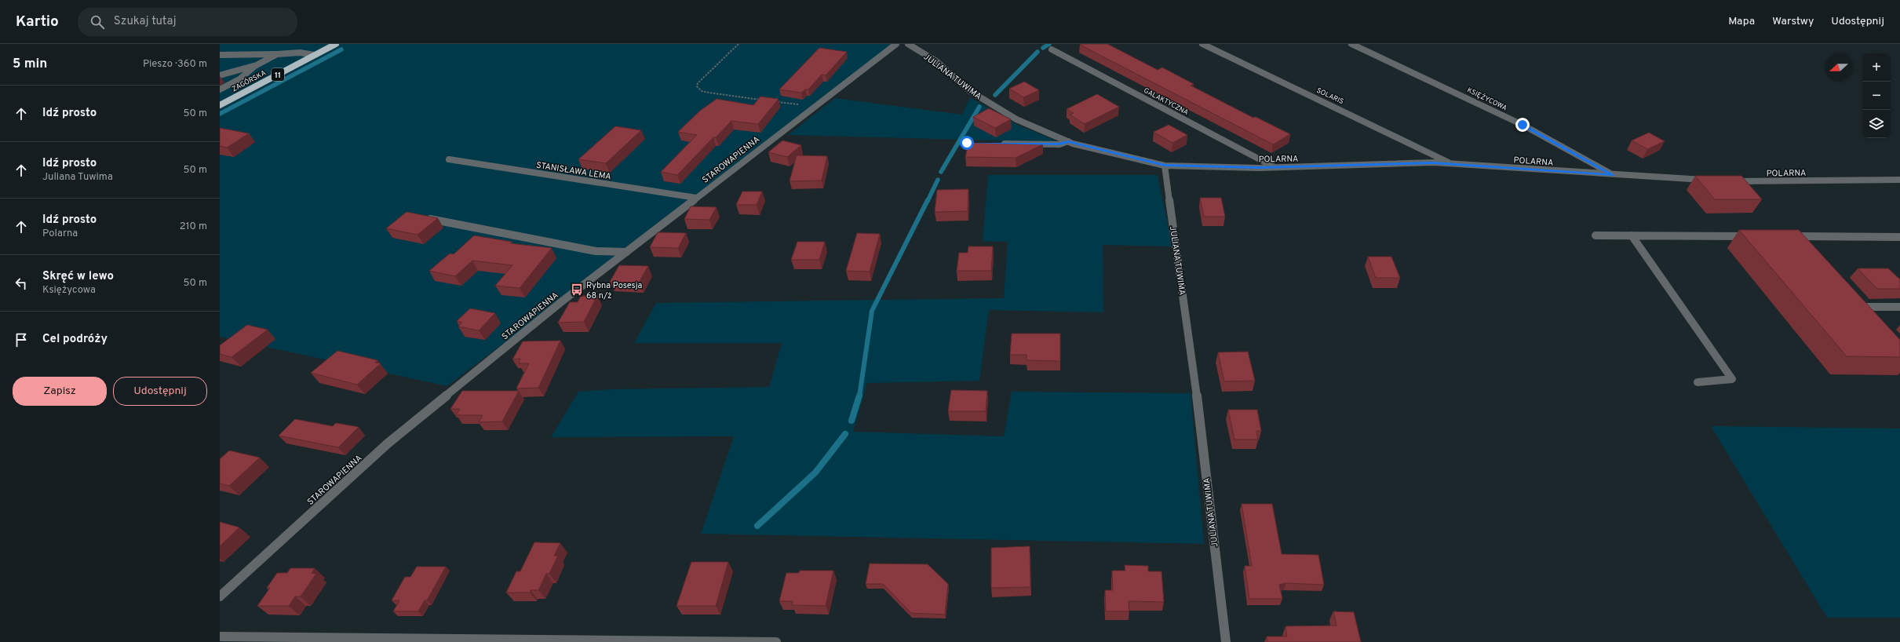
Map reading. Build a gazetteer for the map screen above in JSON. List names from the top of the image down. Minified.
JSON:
{"streets":{"highway":["11","ZAGÓRSKA"],"street":["JULIANA TUWIMA","SOLARIS","KSIĘŻYCOWA","GALAKTYCZNA","POLARNA","STAROWAPIENNA","STANISŁAWA LEMA"]},"crossings":[["JULIANA TUWIMA","POLARNA"],["SOLARIS","POLARNA"],["KSIĘŻYCOWA","POLARNA"],["GALAKTYCZNA","POLARNA"],["STAROWAPIENNA","STANISŁAWA LEMA"]],"places":{"bus stop":["Rybna Posesja 68 n/ż"]},"north":"left","page":{"header":"Kartio","search":"Szukaj tutaj","nav":["Mapa","Warstwy","Udostępnij"],"heading":["5 min","Pieszo · 360 m"],"map_buttons":["+","−"],"list":[["Idź prosto","50 m"],["Idź prosto","Juliana Tuwima","50 m"],["Idź prosto","Polarna","210 m"],["Skręć w lewo","Księżycowa","50 m"],"Cel podróży"],"buttons":["Zapisz","Udostępnij"]}}
